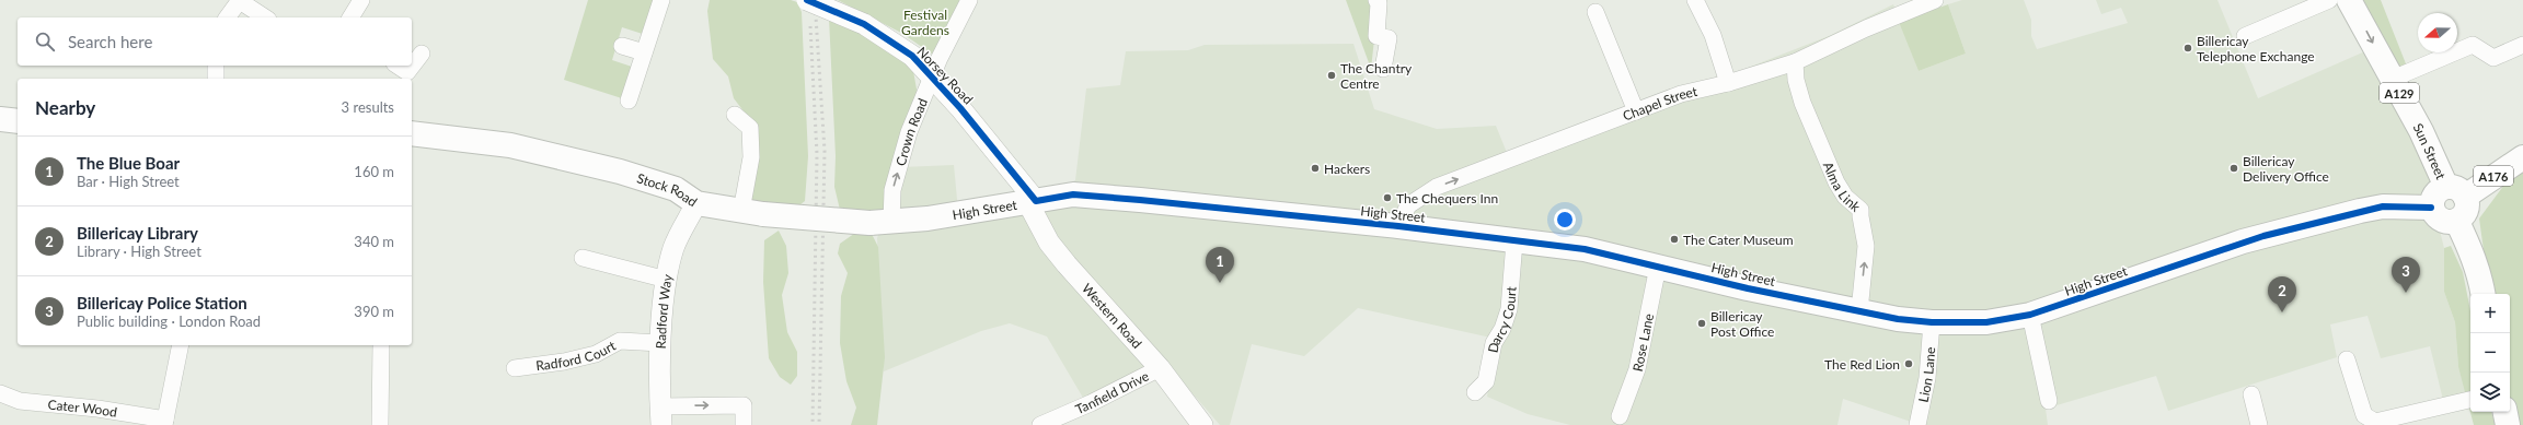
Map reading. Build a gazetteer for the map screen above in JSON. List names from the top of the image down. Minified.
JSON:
{"streets":{"main road":["A129","Sun Street","A176","Stock Road","High Street"],"street":["Norsey Road","Chapel Street","Crown Road","Alma Link","Radford Way","Western Road","Darcy Court","Rose Lane","Radford Court","Lion Lane","Tanfield Drive","Cater Wood"]},"crossings":[["Norsey Road","Crown Road"],["Norsey Road","High Street"],["Norsey Road","Western Road"],["Chapel Street","Alma Link"],["Chapel Street","High Street"],["Crown Road","Stock Road"],["Sun Street","A176"],["Sun Street","High Street"],["A176","High Street"],["Alma Link","High Street"],["Stock Road","High Street"],["Stock Road","Radford Way"],["High Street","Western Road"],["High Street","Darcy Court"],["High Street","Rose Lane"],["High Street","Lion Lane"],["Radford Way","Radford Court"],["Western Road","Tanfield Drive"]],"one_way":["Chapel Street","Crown Road","Sun Street","Alma Link"],"parks":["Festival Gardens"],"places":["Billericay Telephone Exchange","The Chantry Centre","Hackers","Billericay Delivery Office","The Chequers Inn","The Cater Museum","Billericay Post Office","The Red Lion"],"north":"left","page":{"search":"Search here","heading":["Nearby","3 results"],"list":[{"mark":"1","name":"The Blue Boar","note":"Bar · High Street","value":"160 m"},{"mark":"2","name":"Billericay Library","note":"Library · High Street","value":"340 m"},{"mark":"3","name":"Billericay Police Station","note":"Public building · London Road","value":"390 m"}],"pins":["1","3","2"],"map_buttons":["+","−"]}}
